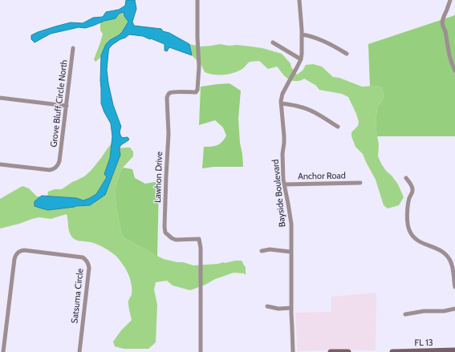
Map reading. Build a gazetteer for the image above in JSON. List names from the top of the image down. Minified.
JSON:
{"streets":{"main road":["FL 13"],"street":["Grove Bluff Circle North","Anchor Road","Lawhon Drive","Bayside Boulevard","Satsuma Circle"]},"crossings":[["Anchor Road","Bayside Boulevard"]]}
